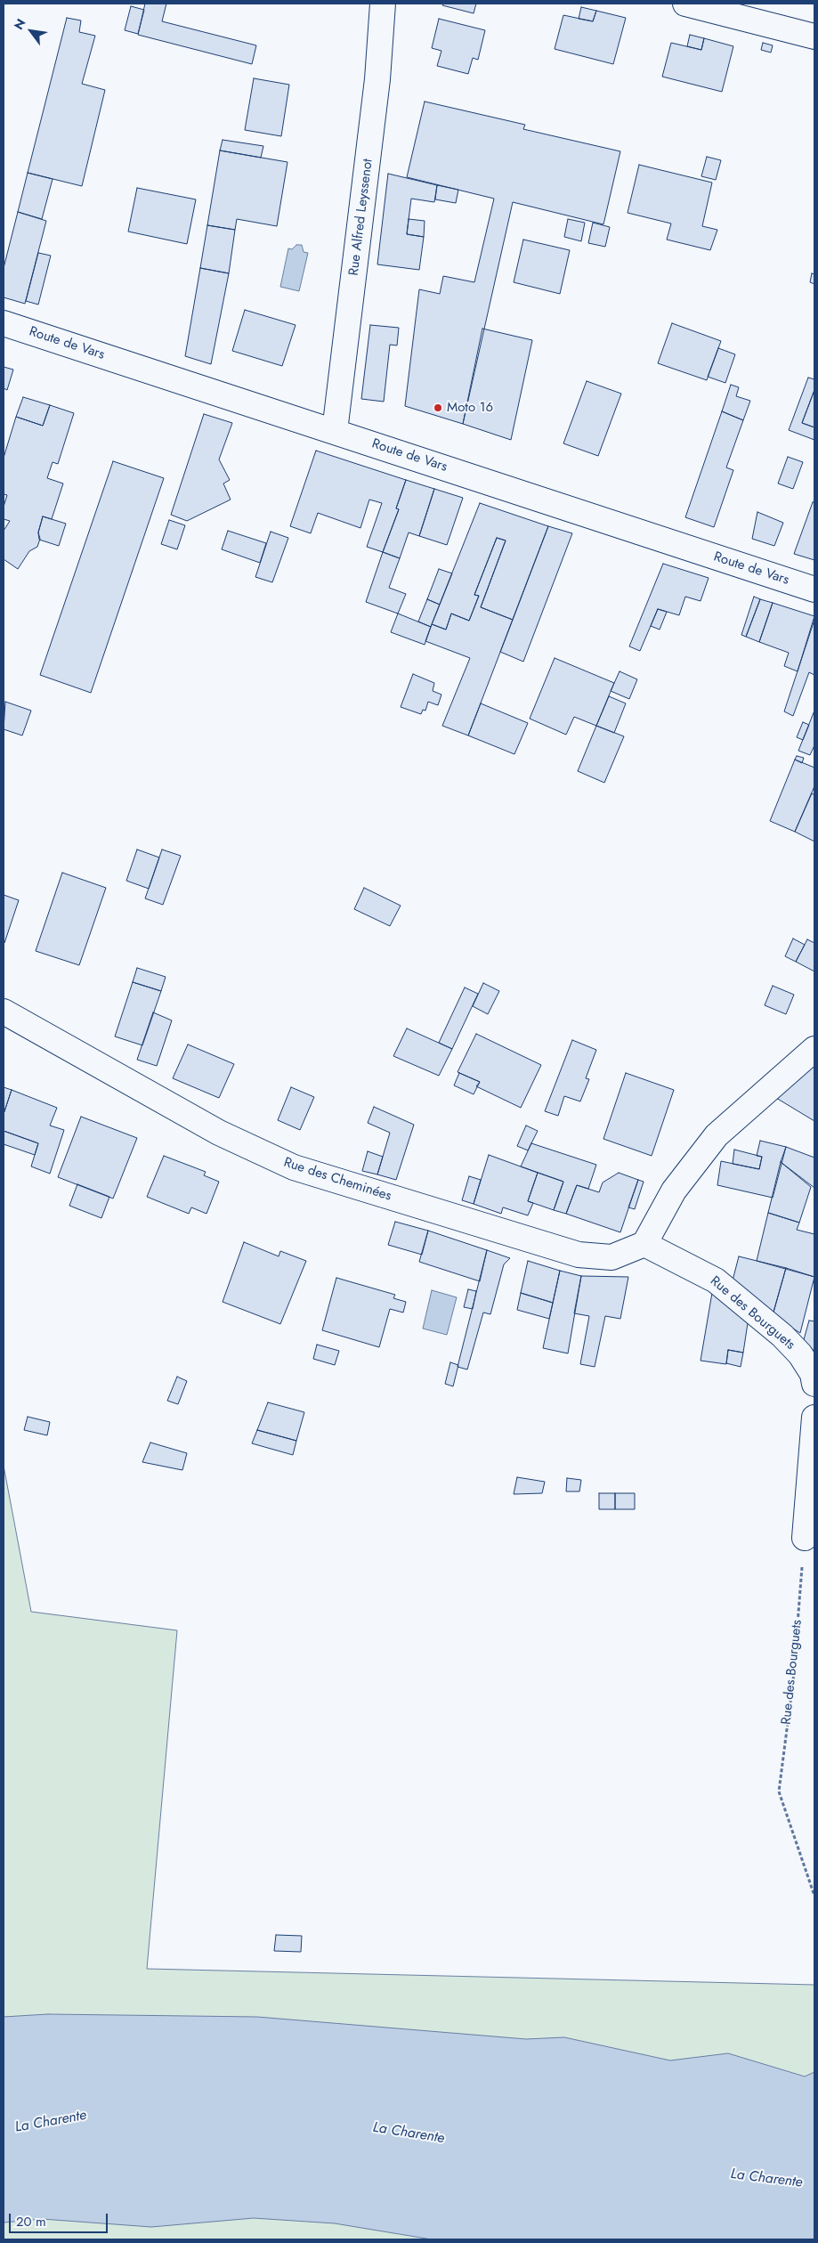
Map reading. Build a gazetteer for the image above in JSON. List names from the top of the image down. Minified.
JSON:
{"streets":{"street":["Rue Alfred Leyssenot","Route de Vars","Rue des Cheminées","Rue des Bourguets"]},"crossings":[["Rue Alfred Leyssenot","Route de Vars"],["Rue des Cheminées","Rue des Bourguets"]],"water":["La Charente"],"places":["Moto 16"],"scale_bar":"20 m","north":"top left"}
